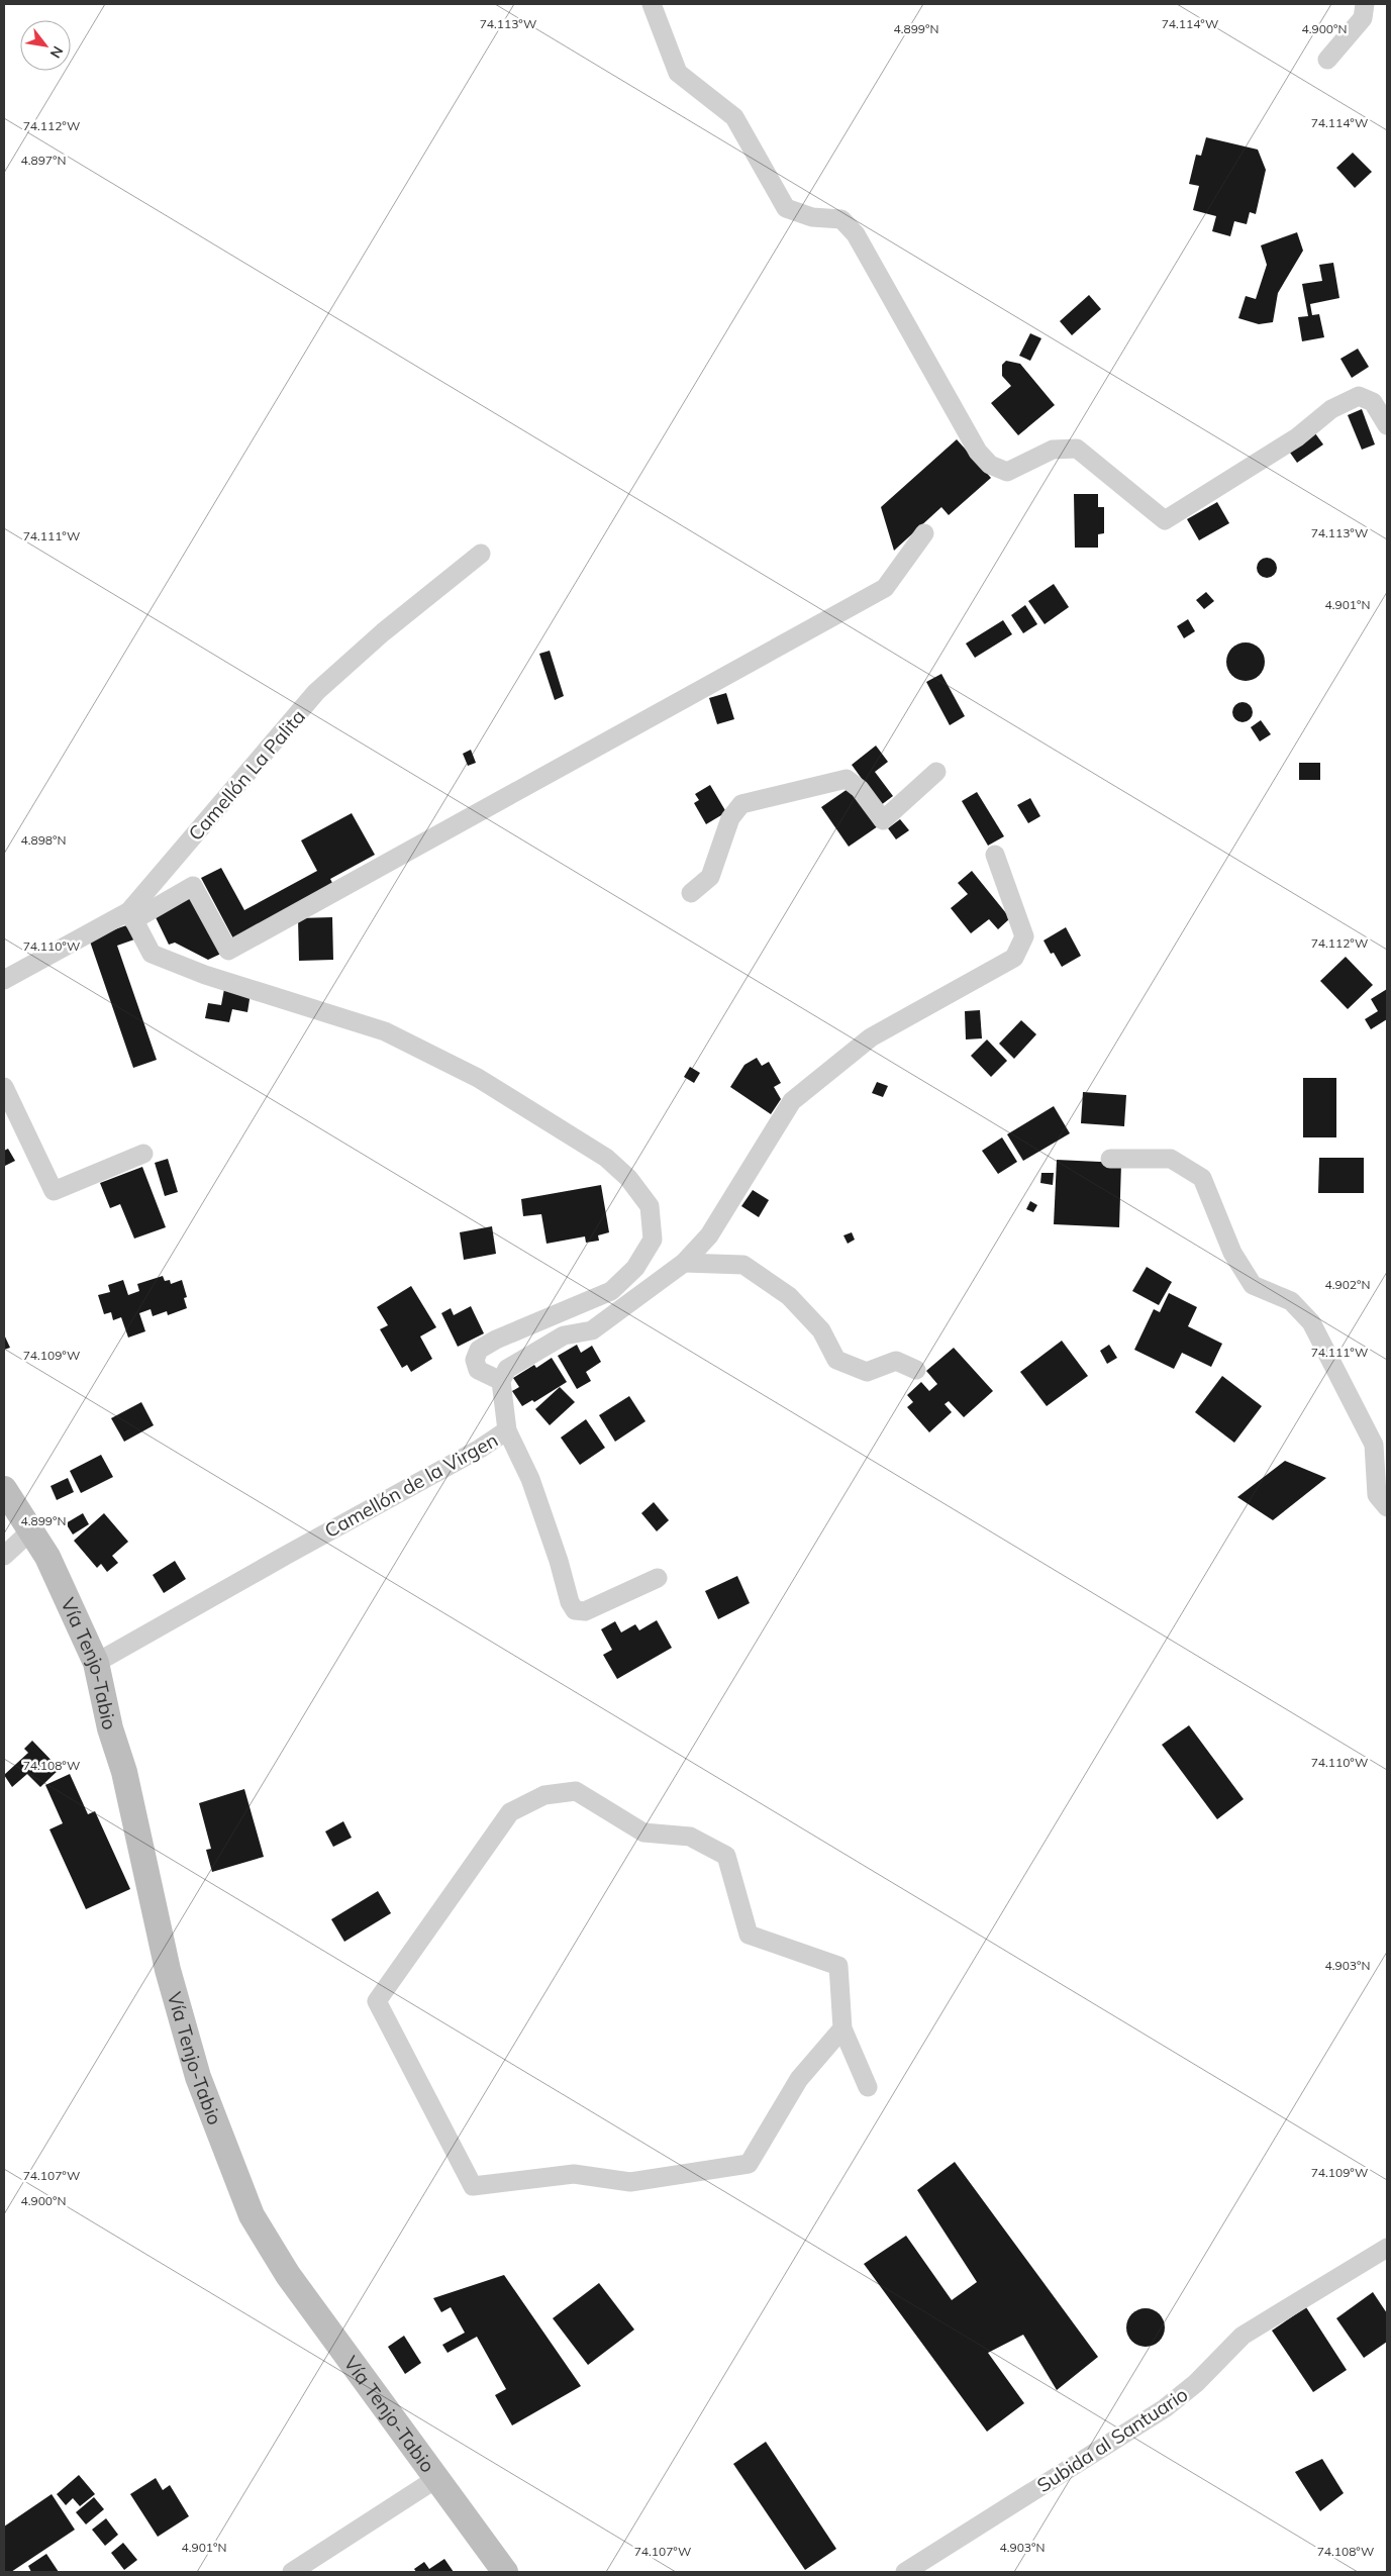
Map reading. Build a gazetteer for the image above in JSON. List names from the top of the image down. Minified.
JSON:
{"streets":{"main road":["Vía Tenjo-Tabio"],"street":["Camellón La Palita","Camellón de la Virgen","Subida al Santuario"]},"crossings":[["Camellón de la Virgen","Vía Tenjo-Tabio"]],"north":"bottom right","coordinates":["74.113°W","74.114°W","4.899°N","4.900°N","74.112°W","4.897°N","74.111°W","4.901°N","4.898°N","74.110°W","4.902°N","74.109°W","74.108°W","4.903°N","74.107°W"]}
